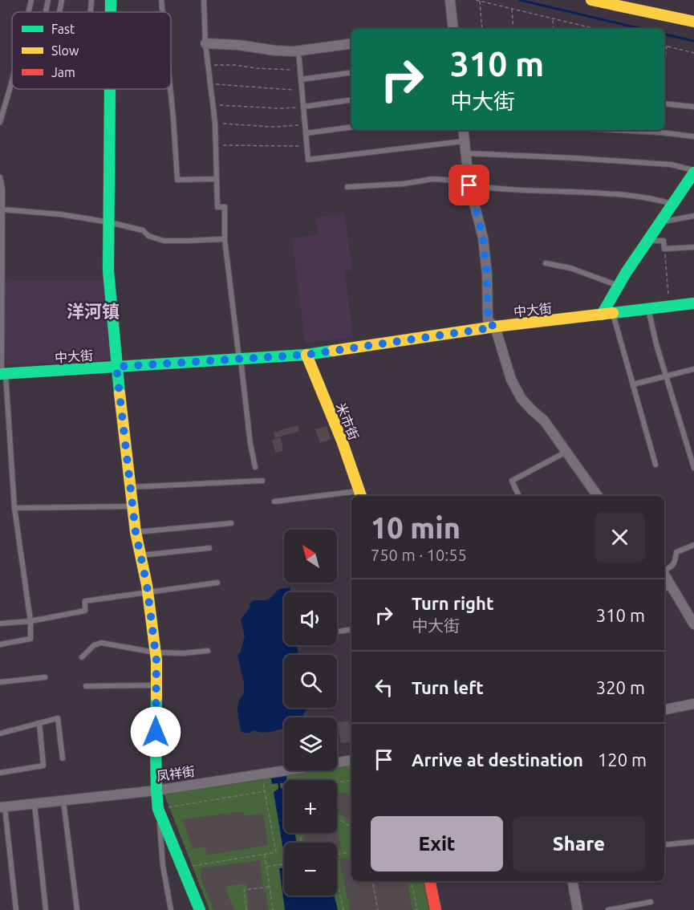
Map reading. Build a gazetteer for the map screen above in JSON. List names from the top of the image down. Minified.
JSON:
{"streets":{"street":["中大街","米市街","凤祥街"]},"crossings":[["中大街","米市街"]],"districts":["洋河镇"],"legend":["Fast","Slow","Jam"],"north":"top left","page":{"turn":["310 m","中大街"],"heading":["10 min","750 m · 10:55"],"map_buttons":["+","−"],"list":[{"name":"Turn right","note":"中大街","value":"310 m"},{"name":"Turn left","value":"320 m"},{"name":"Arrive at destination","value":"120 m"}],"buttons":["Exit","Share"]}}
